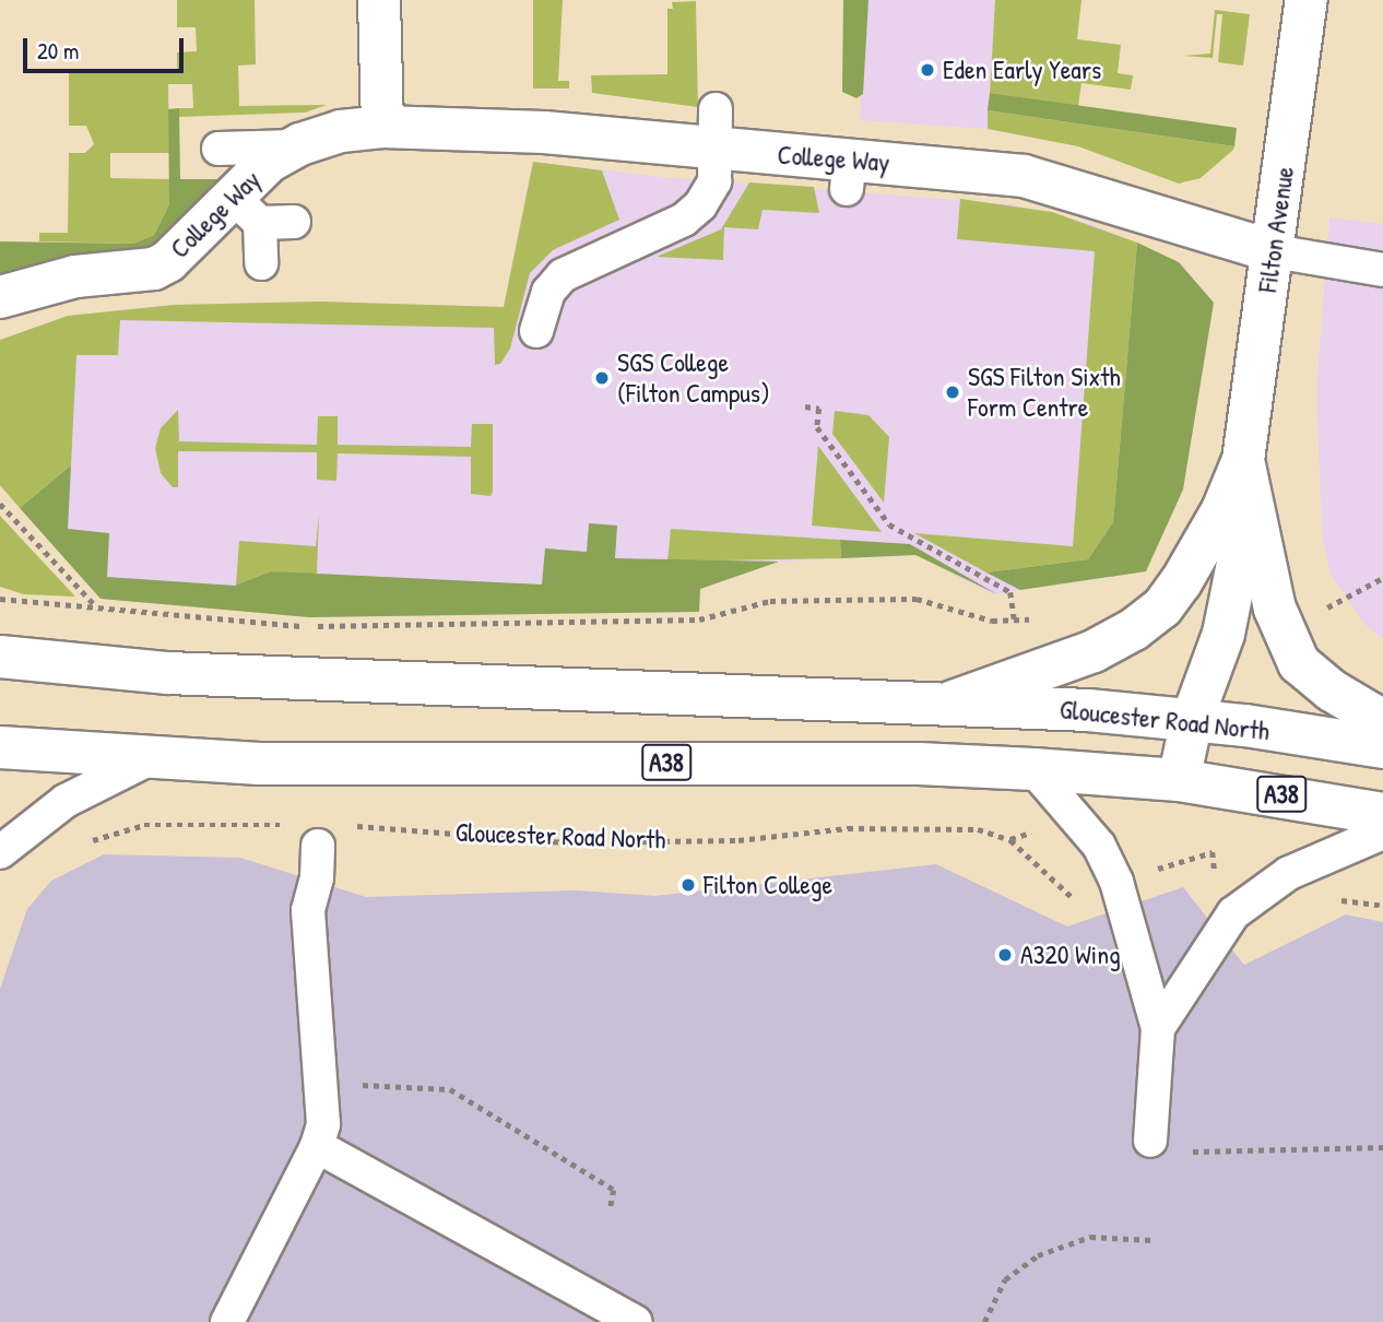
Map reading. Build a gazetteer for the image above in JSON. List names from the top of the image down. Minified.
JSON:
{"streets":{"street":["College Way","Filton Avenue","Gloucester Road North","A38"]},"crossings":[["College Way","Filton Avenue"],["Filton Avenue","Gloucester Road North"],["Filton Avenue","A38"]],"places":["Eden Early Years","SGS College (Filton Campus)","SGS Filton Sixth Form Centre","Filton College","A320 Wing"],"scale_bar":"20 m"}
